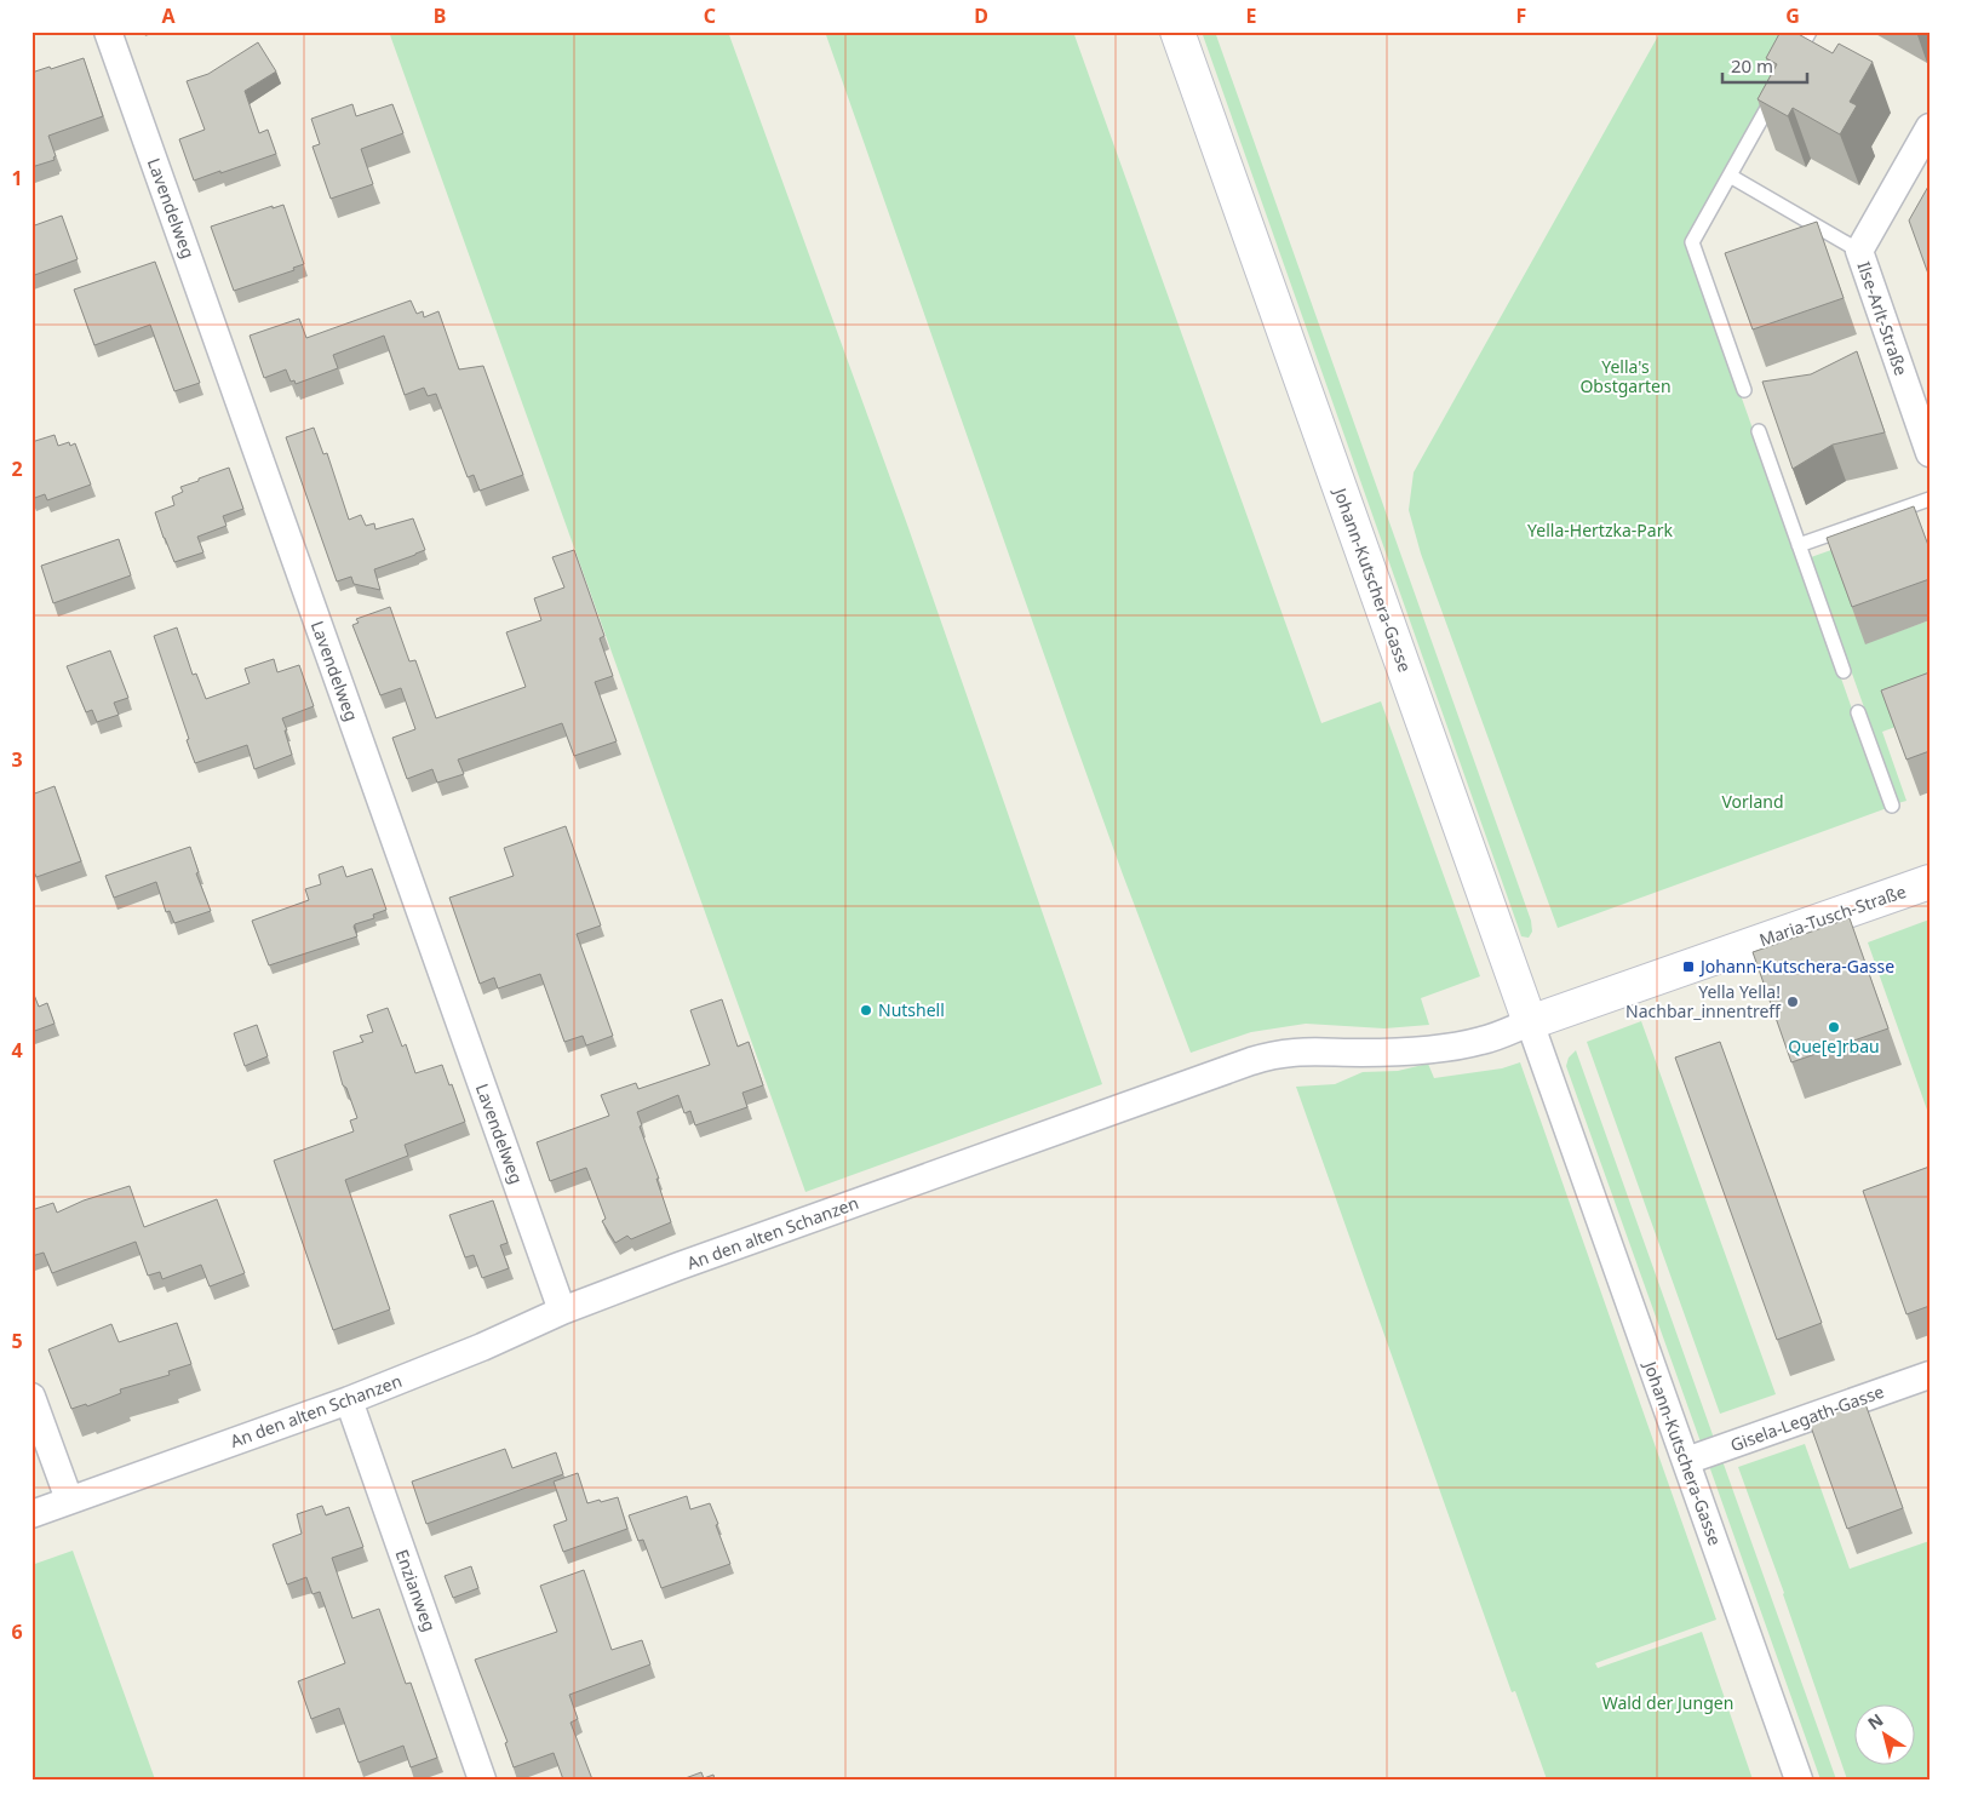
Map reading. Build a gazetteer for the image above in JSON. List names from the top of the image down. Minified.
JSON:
{"streets":{"street":["Lavendelweg","Ilse-Arlt-Straße","Johann-Kutschera-Gasse","Maria-Tusch-Straße","An den alten Schanzen","Gisela-Legath-Gasse","Enzianweg"]},"crossings":[["Lavendelweg","An den alten Schanzen"],["Johann-Kutschera-Gasse","Maria-Tusch-Straße"],["Johann-Kutschera-Gasse","An den alten Schanzen"],["Johann-Kutschera-Gasse","Gisela-Legath-Gasse"],["Maria-Tusch-Straße","An den alten Schanzen"],["An den alten Schanzen","Enzianweg"]],"parks":["Yella's Obstgarten","Yella-Hertzka-Park","Vorland","Wald der Jungen"],"places":{"transit":["Johann-Kutschera-Gasse"],"other":["Yella Yella! Nachbar_innentreff","Nutshell","Que[e]rbau"]},"scale_bar":"20 m","north":"top left","grid":{"columns":["A","B","C","D","E","F","G"],"rows":["1","2","3","4","5","6"]}}
